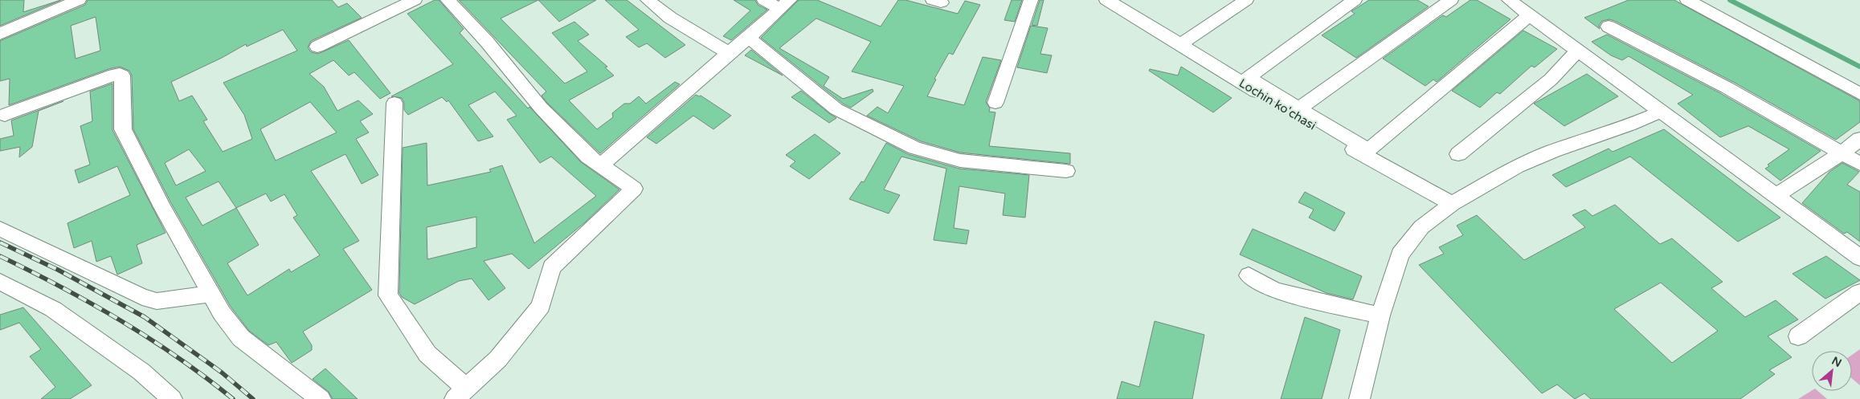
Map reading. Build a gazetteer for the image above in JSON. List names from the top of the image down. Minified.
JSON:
{"streets":{"street":["Lochin ko'chasi"]},"north":"top right"}
